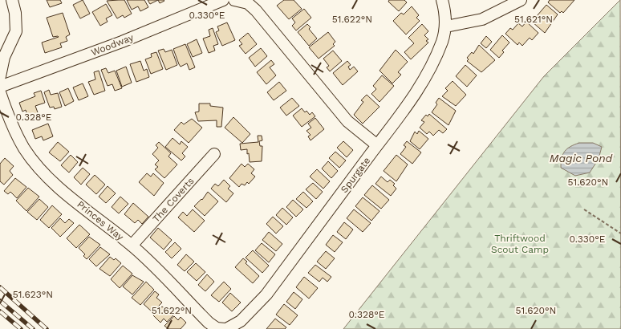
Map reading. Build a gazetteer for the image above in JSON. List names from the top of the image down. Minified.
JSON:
{"streets":{"street":["Woodway","Spurgate","The Coverts","Princes Way"]},"crossings":[["Spurgate","Princes Way"],["The Coverts","Princes Way"]],"water":["Magic Pond"],"parks":["Thriftwood Scout Camp"],"coordinates":["0.330°E","51.622°N","51.621°N","0.328°E","51.620°N","51.623°N"]}
